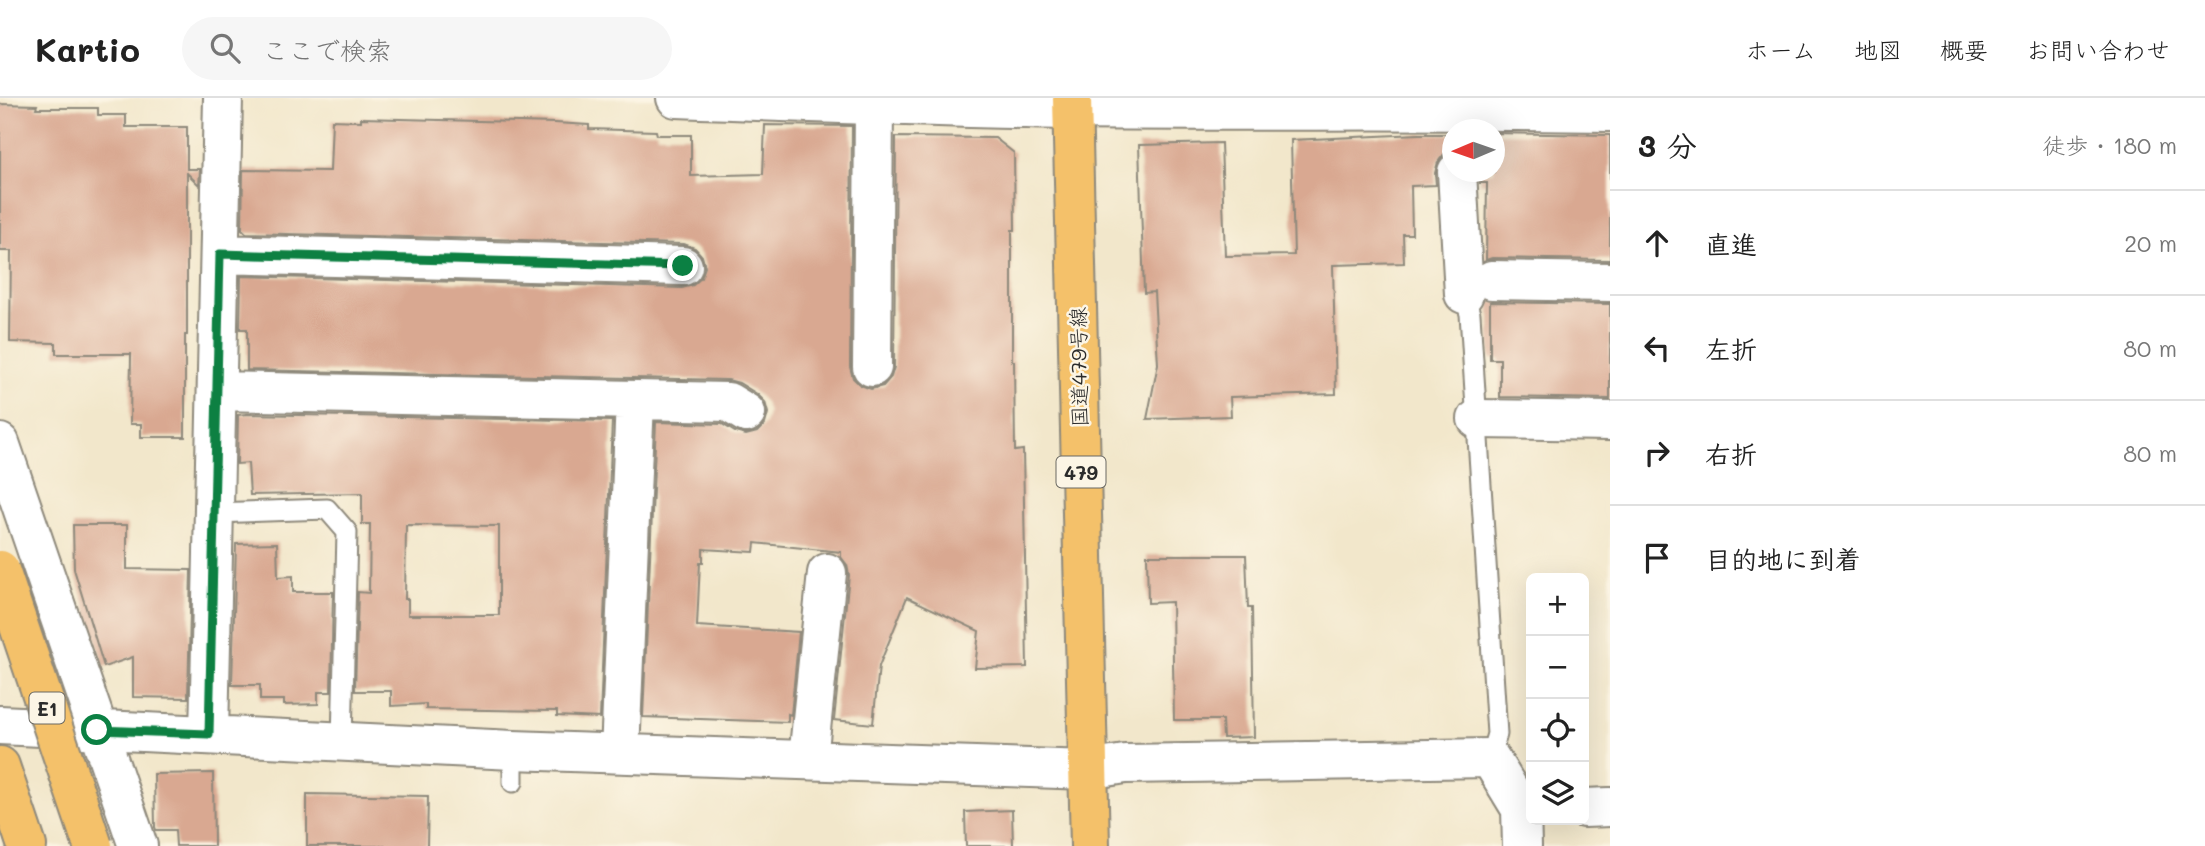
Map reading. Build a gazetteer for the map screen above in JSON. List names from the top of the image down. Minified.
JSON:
{"streets":{"highway":["国道479号線","479","E1"]},"north":"left","page":{"header":"Kartio","search":"ここで検索","nav":["ホーム","地図","概要","お問い合わせ"],"heading":["3 分","徒歩 · 180 m"],"list":[["直進","20 m"],["左折","80 m"],["右折","80 m"],"目的地に到着"],"map_buttons":["+","−"]}}
